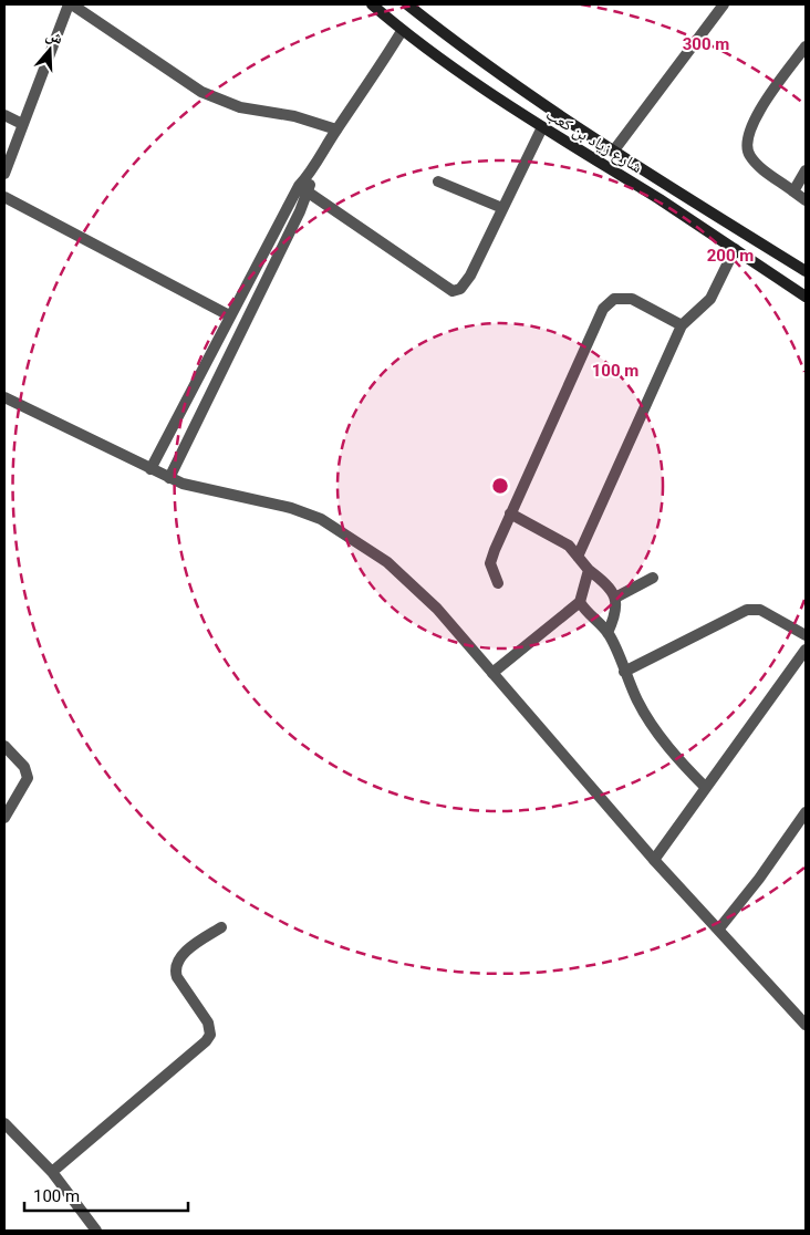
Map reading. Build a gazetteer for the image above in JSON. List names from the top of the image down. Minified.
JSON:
{"streets":{"main road":["شارع زياد بن كعب"]},"scale_bar":"100 m","north":"top","rings":["300 m","200 m","100 m"]}
